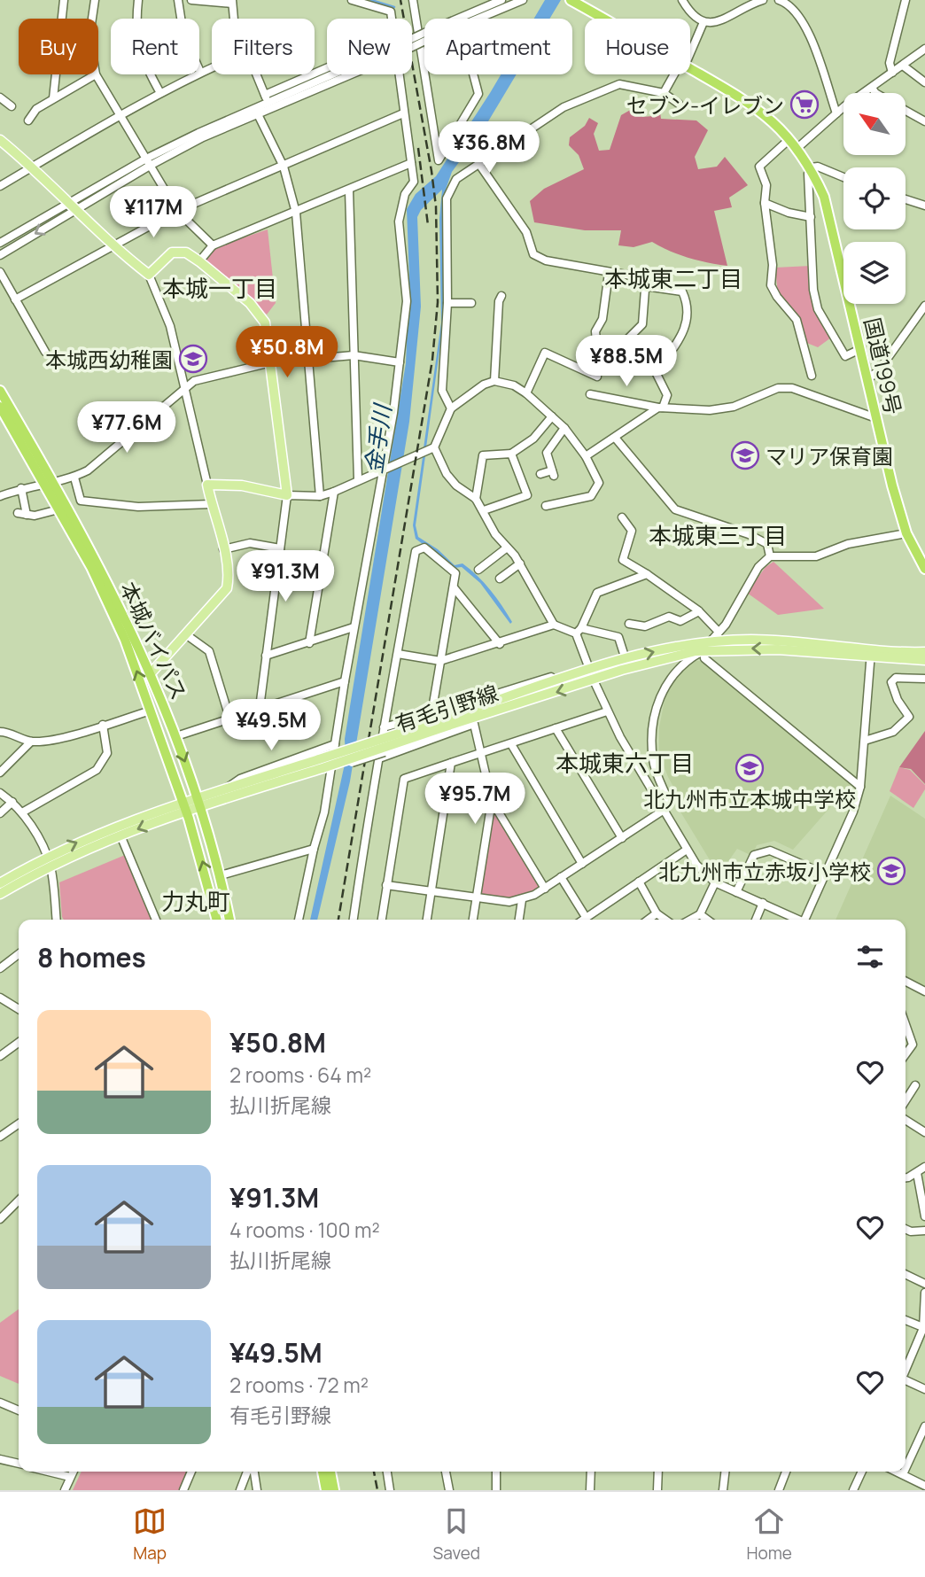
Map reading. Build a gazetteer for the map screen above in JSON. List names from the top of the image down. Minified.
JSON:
{"streets":{"highway":["国道199号","本城バイパス"],"main road":["有毛引野線"]},"crossings":[["本城バイパス","有毛引野線"]],"districts":["本城東二丁目","本城一丁目","本城東三丁目","本城東六丁目","力丸町"],"water":["金手川"],"places":{"supermarket":["セブン-イレブン"],"school or university":["本城西幼稚園","マリア保育園","北九州市立本城中学校","北九州市立赤坂小学校"]},"north":"top left","page":{"chip":["Buy","Rent","Filters","New","Apartment","House"],"price":["¥36.8M","¥117M","¥50.8M","¥88.5M","¥77.6M","¥91.3M","¥49.5M","¥95.7M"],"heading":"8 homes","list":[{"name":"¥50.8M","note":"2 rooms · 64 m² · 払川折尾線"},{"name":"¥91.3M","note":"4 rooms · 100 m² · 払川折尾線"},{"name":"¥49.5M","note":"2 rooms · 72 m² · 有毛引野線"}],"tabs":["Map","Saved","Home"]}}
